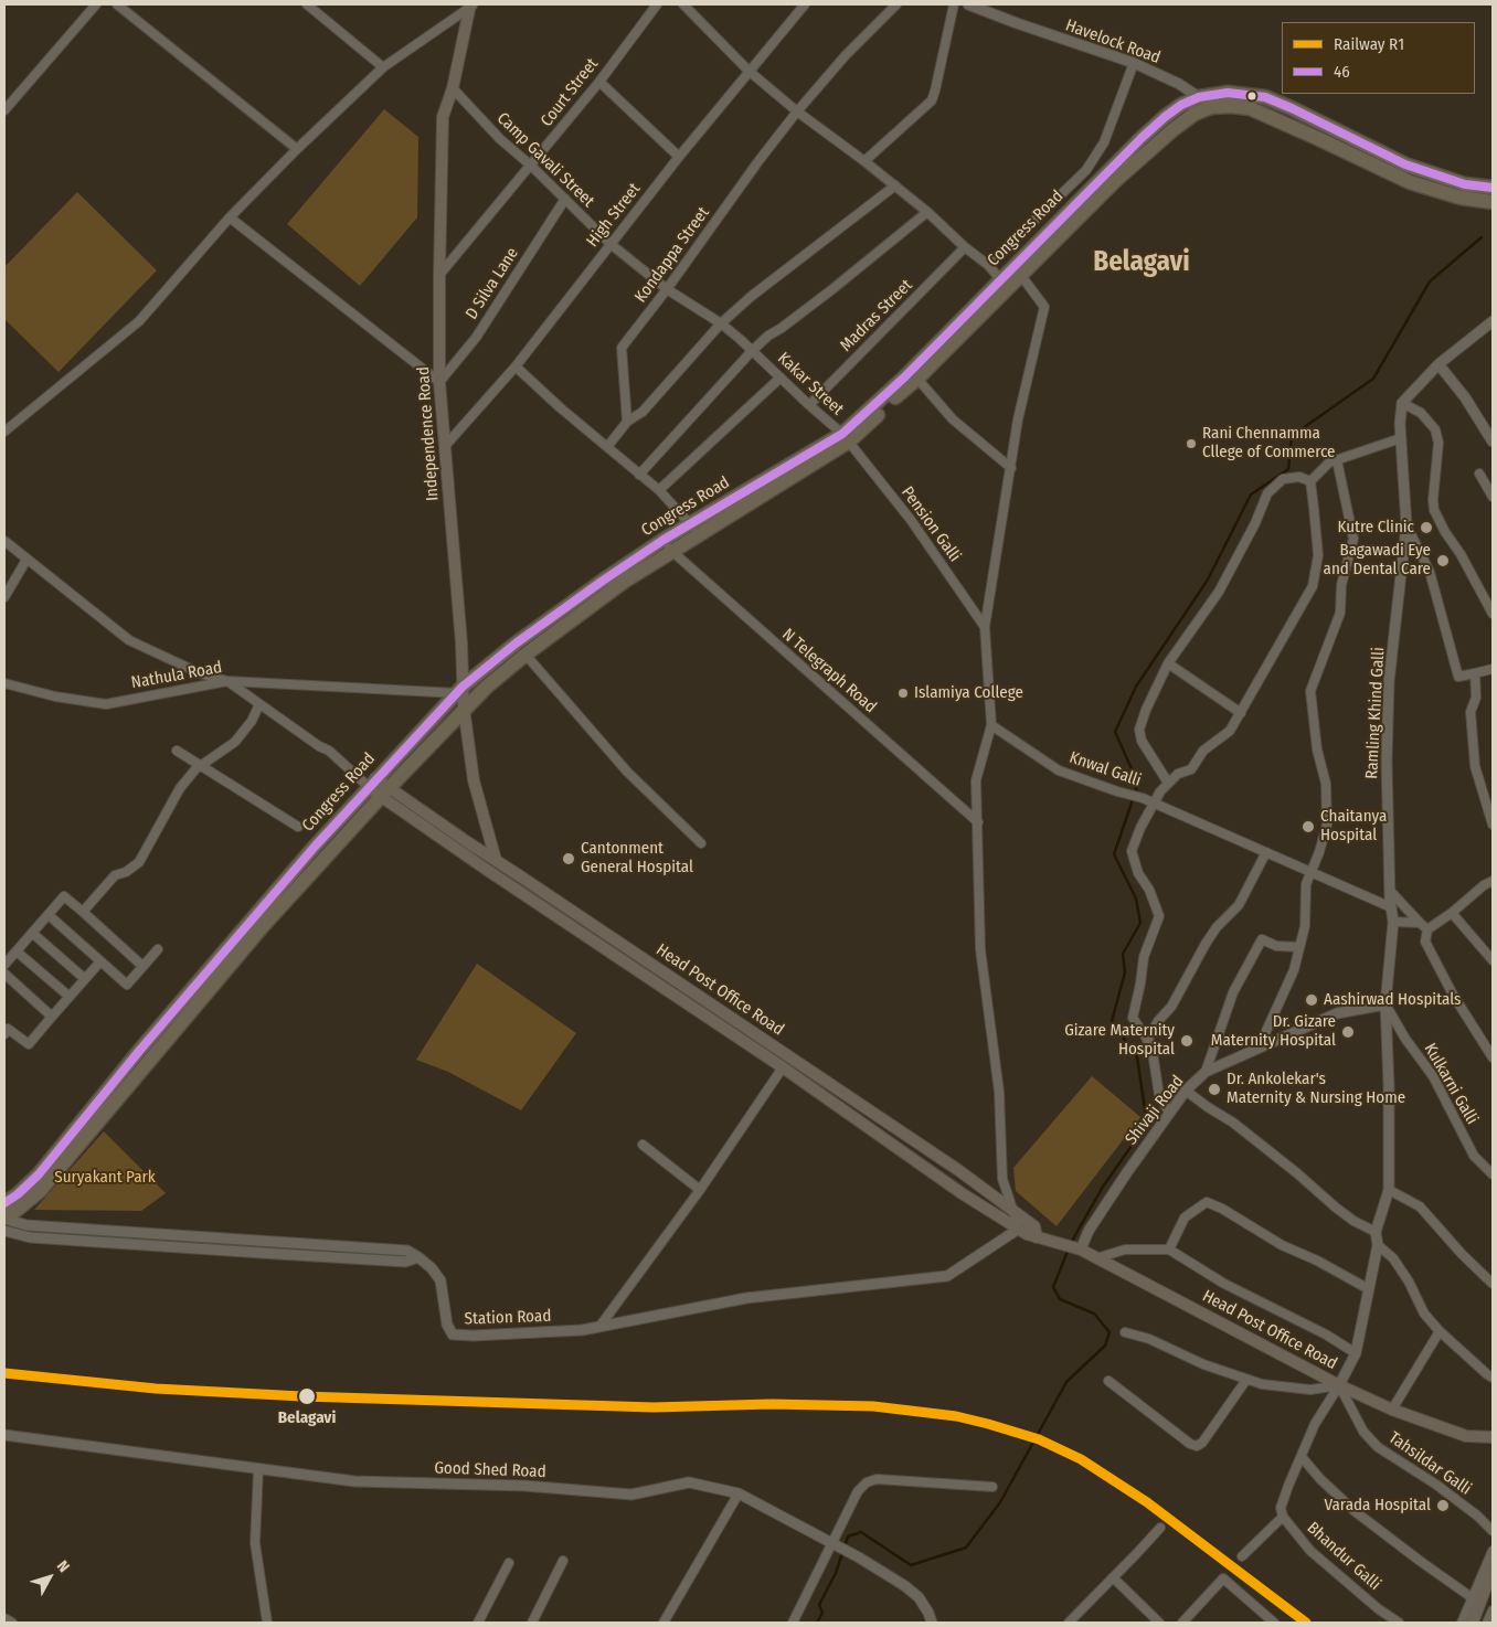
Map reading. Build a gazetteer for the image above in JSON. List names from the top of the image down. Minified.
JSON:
{"streets":{"highway":["Congress Road"],"main road":["Independence Road","Head Post Office Road"],"street":["Havelock Road","Court Street","Camp Gavali Street","High Street","Kondappa Street","D Silva Lane","Madras Street","Kakar Street","Pension Galli","N Telegraph Road","Nathula Road","Ramling Khind Galli","Knwal Galli","Kulkarni Galli","Shivaji Road","Station Road","Tahsildar Galli","Good Shed Road","Bhandur Galli"]},"crossings":[["Havelock Road","Congress Road"],["Court Street","Camp Gavali Street"],["Court Street","Independence Road"],["Camp Gavali Street","High Street"],["Camp Gavali Street","Kondappa Street"],["Camp Gavali Street","D Silva Lane"],["Camp Gavali Street","Kakar Street"],["Camp Gavali Street","Independence Road"],["High Street","Independence Road"],["Congress Road","Kakar Street"],["Congress Road","Independence Road"],["Congress Road","Pension Galli"],["Congress Road","N Telegraph Road"],["Congress Road","Nathula Road"],["Congress Road","Head Post Office Road"],["D Silva Lane","Independence Road"],["Madras Street","Kakar Street"],["Kakar Street","Pension Galli"],["Independence Road","Nathula Road"],["Independence Road","Head Post Office Road"],["Ramling Khind Galli","Knwal Galli"],["Ramling Khind Galli","Kulkarni Galli"],["Ramling Khind Galli","Shivaji Road"],["Head Post Office Road","Shivaji Road"],["Head Post Office Road","Station Road"],["Head Post Office Road","Tahsildar Galli"],["Kulkarni Galli","Shivaji Road"]],"districts":["Belagavi"],"parks":["Suryakant Park"],"places":["Rani Chennamma Cllege of Commerce","Kutre Clinic","Bagawadi Eye and Dental Care","Islamiya College","Chaitanya Hospital","Cantonment General Hospital","Aashirwad Hospitals","Dr. Gizare Maternity Hospital","Gizare Maternity Hospital","Dr. Ankolekar's Maternity & Nursing Home","Belagavi","Varada Hospital"],"lines":["transit line 46","rail line R1"],"legend":["Railway R1","46"],"north":"top right"}
